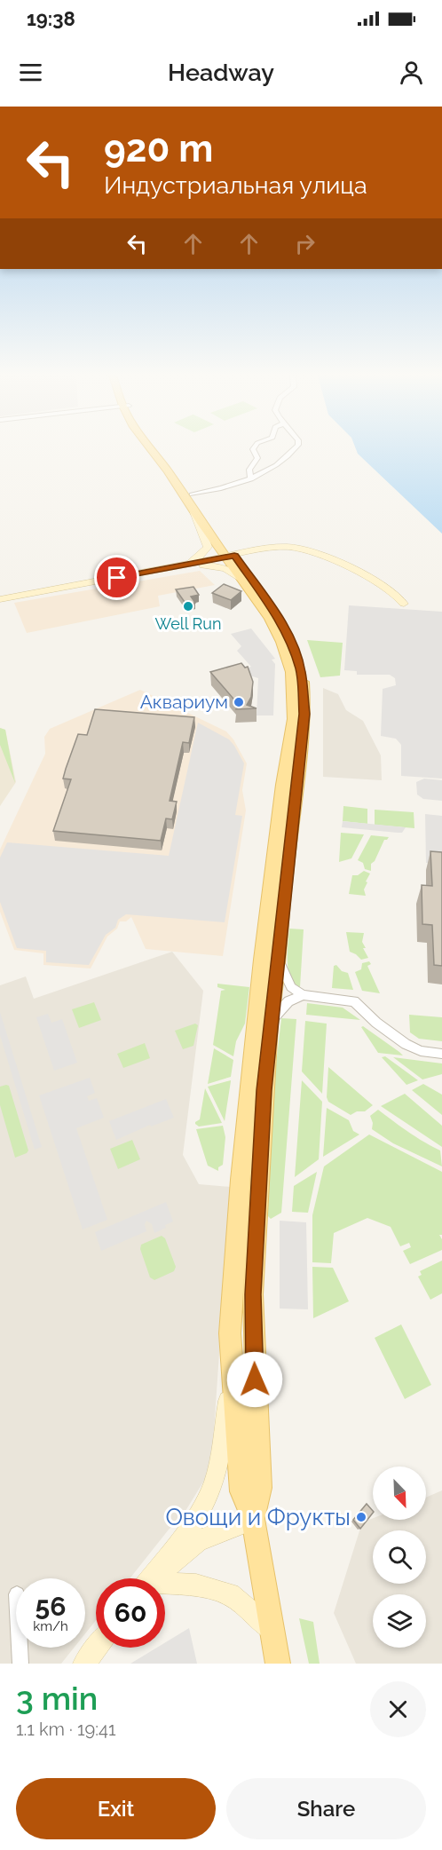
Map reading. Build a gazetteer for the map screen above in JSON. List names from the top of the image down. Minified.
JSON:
{"places":["Well Run","Аквариум","Овощи и Фрукты"],"north":"bottom right","page":{"status":"19:38","header":"Headway","turn":["920 m","Индустриальная улица"],"speed":"56 km/h","limit":"60","heading":["3 min","1.1 km · 19:41"],"buttons":["Exit","Share"]}}
